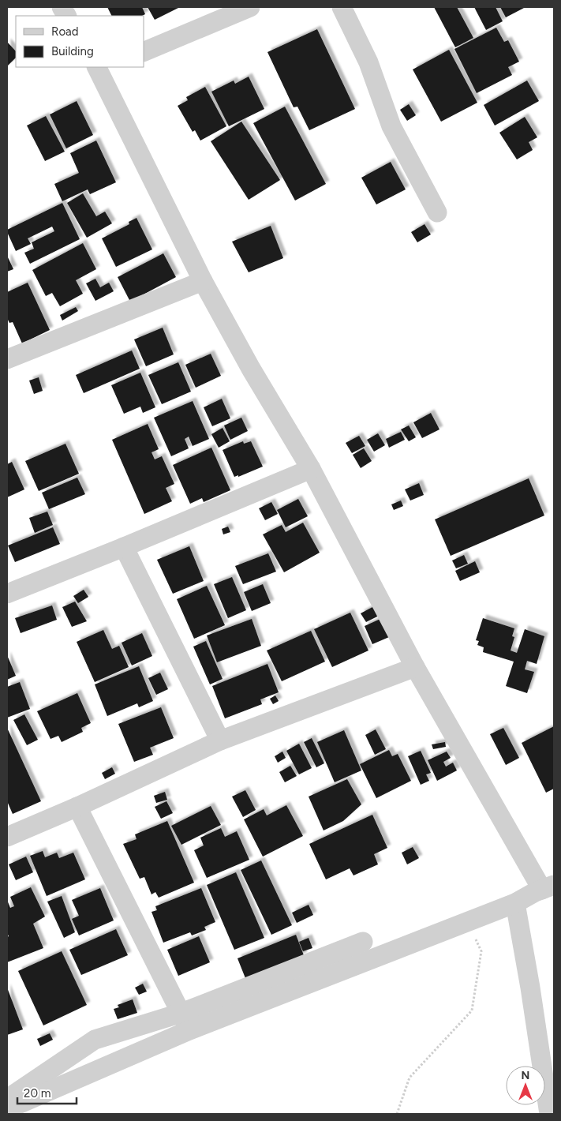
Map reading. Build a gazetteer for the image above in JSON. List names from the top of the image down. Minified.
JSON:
{"legend":["Road","Building"],"scale_bar":"20 m","north":"top"}
